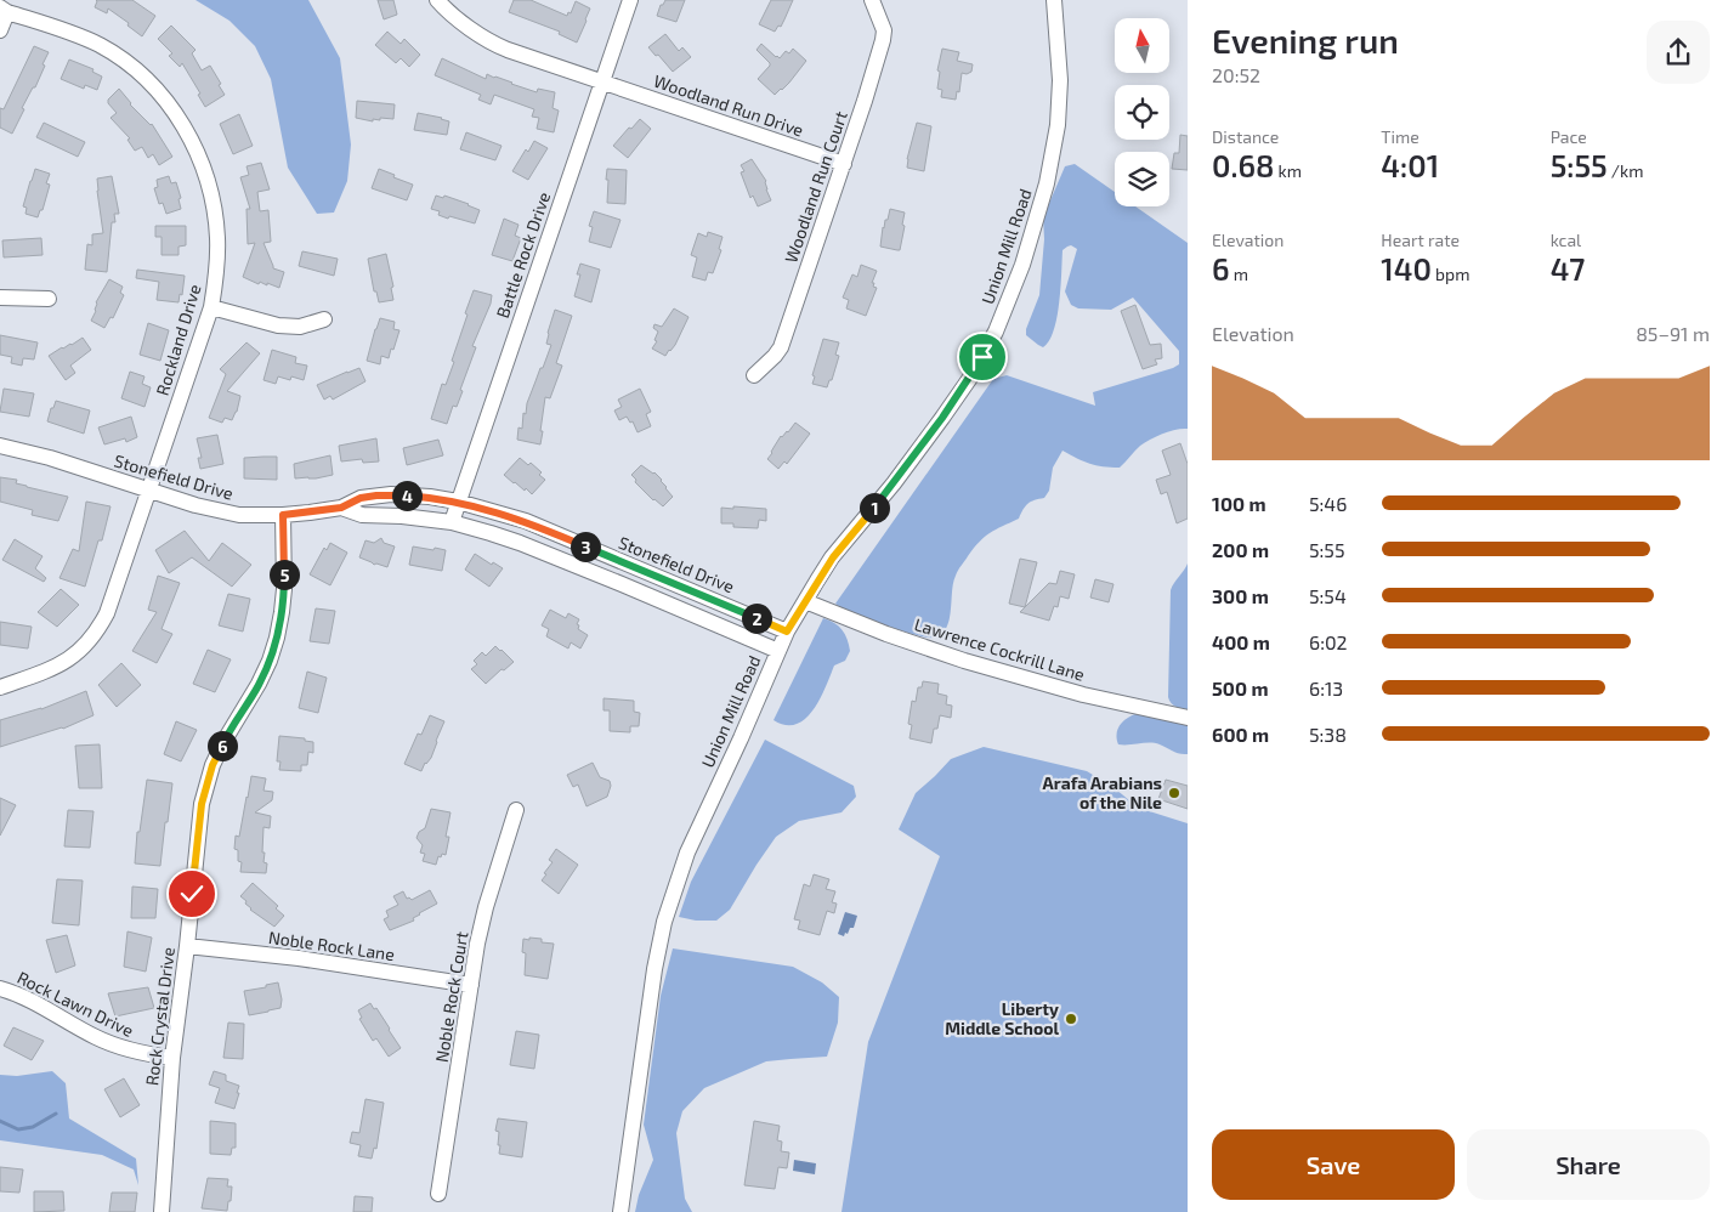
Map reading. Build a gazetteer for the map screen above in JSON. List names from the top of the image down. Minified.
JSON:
{"streets":{"street":["Woodland Run Drive","Woodland Run Court","Union Mill Road","Battle Rock Drive","Rockland Drive","Stonefield Drive","Lawrence Cockrill Lane","Noble Rock Lane","Noble Rock Court","Rock Lawn Drive","Rock Crystal Drive"]},"crossings":[["Woodland Run Drive","Woodland Run Court"],["Woodland Run Drive","Battle Rock Drive"],["Union Mill Road","Stonefield Drive"],["Union Mill Road","Lawrence Cockrill Lane"],["Battle Rock Drive","Stonefield Drive"],["Rockland Drive","Stonefield Drive"],["Stonefield Drive","Rock Crystal Drive"],["Noble Rock Lane","Noble Rock Court"],["Noble Rock Lane","Rock Crystal Drive"],["Rock Lawn Drive","Rock Crystal Drive"]],"places":["Arafa Arabians of the Nile","Liberty Middle School"],"north":"top","page":{"heading":["Evening run","20:52"],"stats":[["Distance","0.68 km"],["Time","4:01"],["Pace","5:55 /km"],["Elevation","6 m"],["Heart rate","140 bpm"],["kcal","47"]],"chart":["Elevation","85–91 m"],"list":[{"name":"100 m","note":"5:46"},{"name":"200 m","note":"5:55"},{"name":"300 m","note":"5:54"},{"name":"400 m","note":"6:02"},{"name":"500 m","note":"6:13"},{"name":"600 m","note":"5:38"}],"pins":["4","1","3","5","2","6"],"buttons":["Save","Share"]}}
